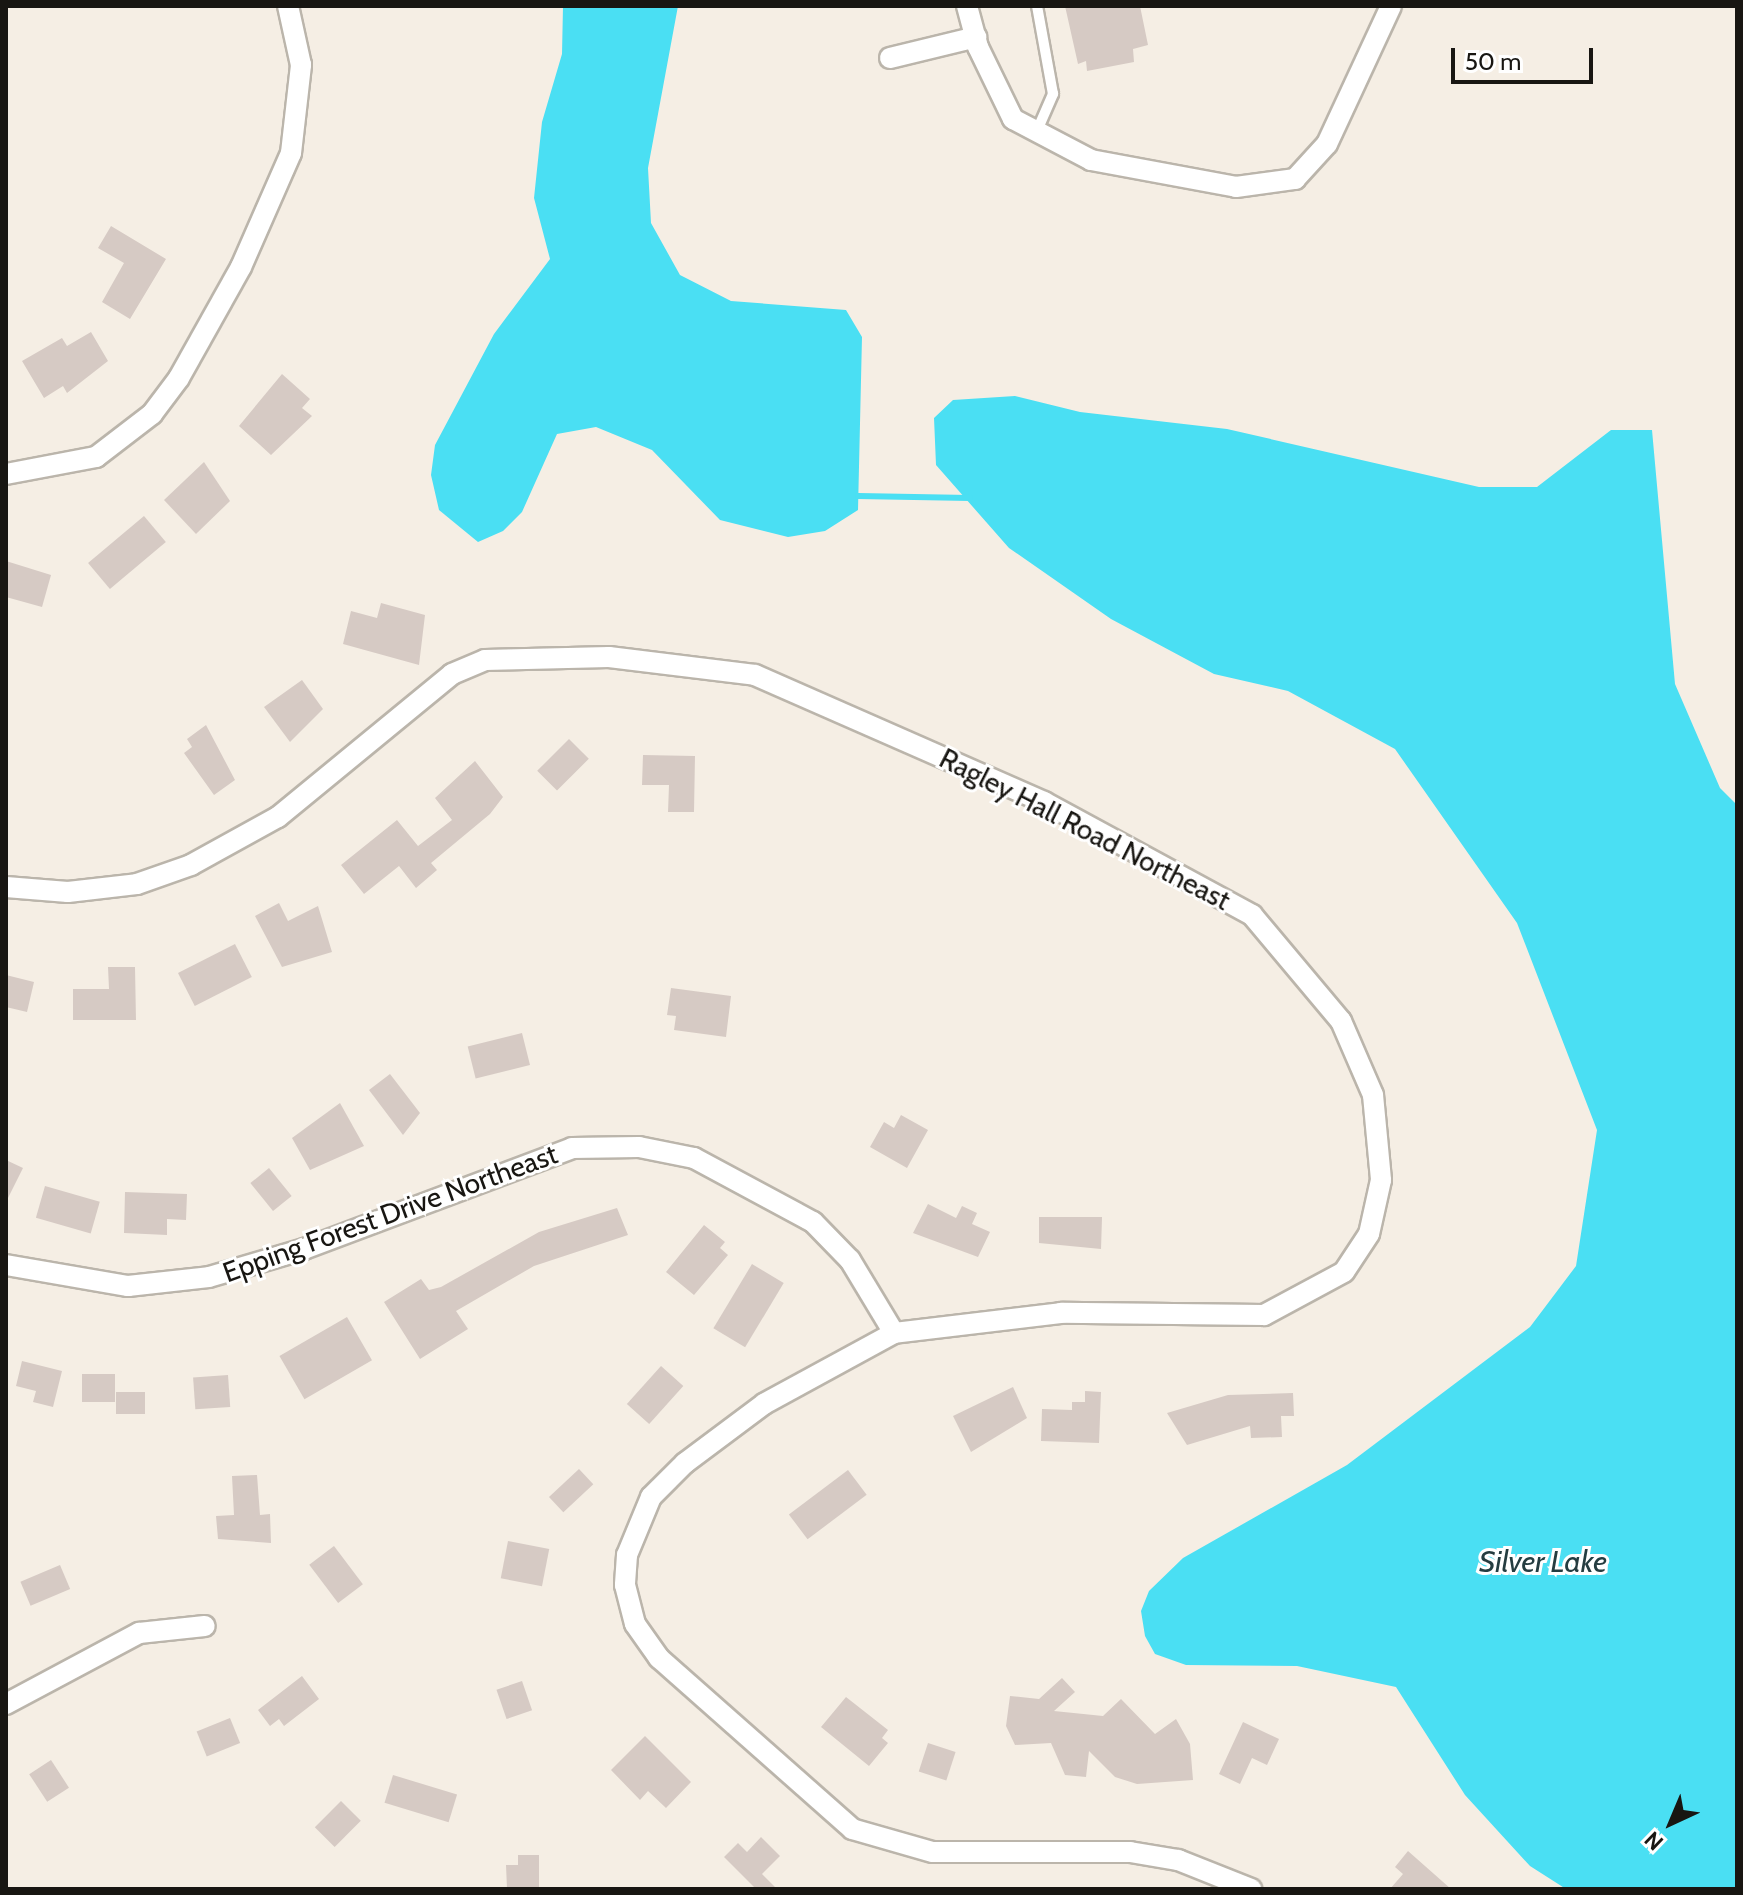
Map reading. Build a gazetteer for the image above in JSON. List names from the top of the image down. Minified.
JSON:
{"streets":{"street":["Ragley Hall Road Northeast","Epping Forest Drive Northeast"]},"crossings":[["Ragley Hall Road Northeast","Epping Forest Drive Northeast"]],"water":["Silver Lake"],"scale_bar":"50 m","north":"bottom left"}
